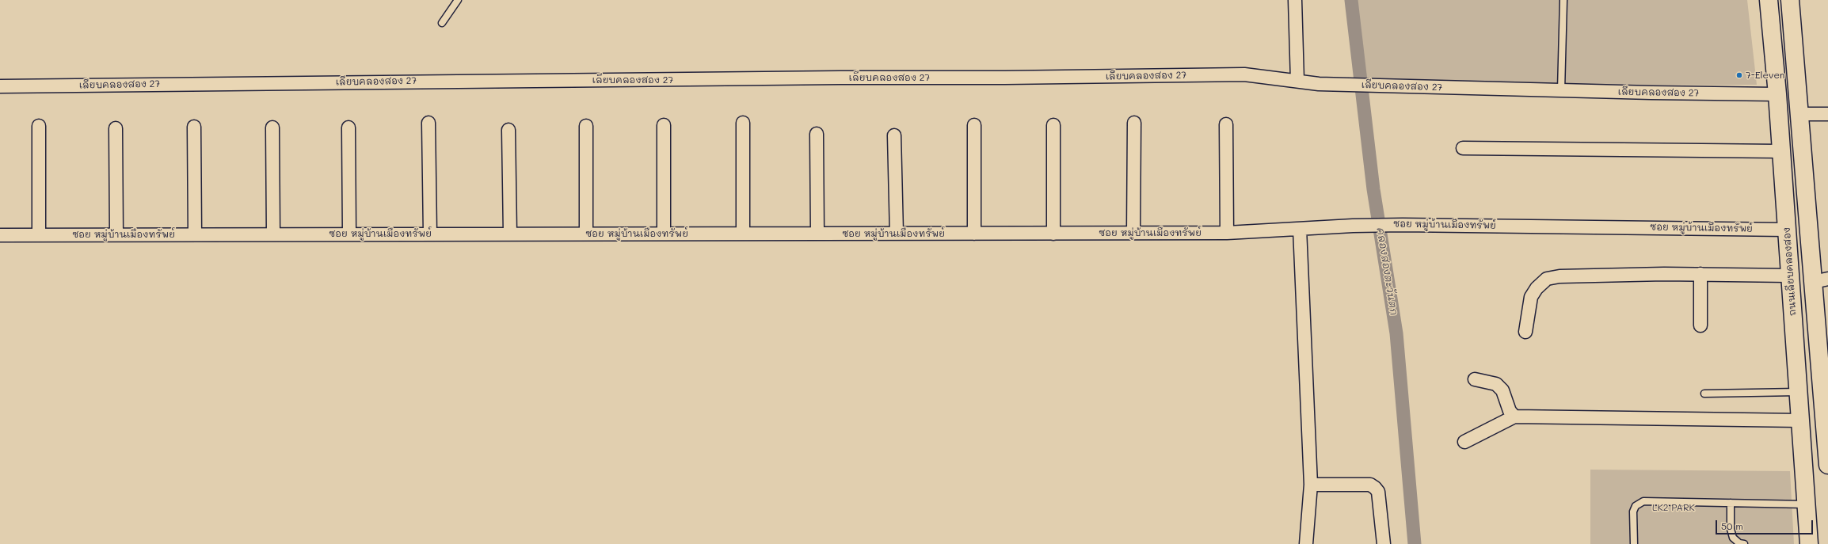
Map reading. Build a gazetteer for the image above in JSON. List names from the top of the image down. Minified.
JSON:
{"streets":{"main road":["ถนนเลียบคลองสอง"],"street":["เลียบคลองสอง 27","ซอย หมู่บ้านเมืองทรัพย์"]},"crossings":[["เลียบคลองสอง 27","ถนนเลียบคลองสอง"],["ซอย หมู่บ้านเมืองทรัพย์","ถนนเลียบคลองสอง"]],"water":["คลองสองตะวันตก"],"parks":["LK2 PARK"],"places":["7-Eleven"],"scale_bar":"50 m"}
